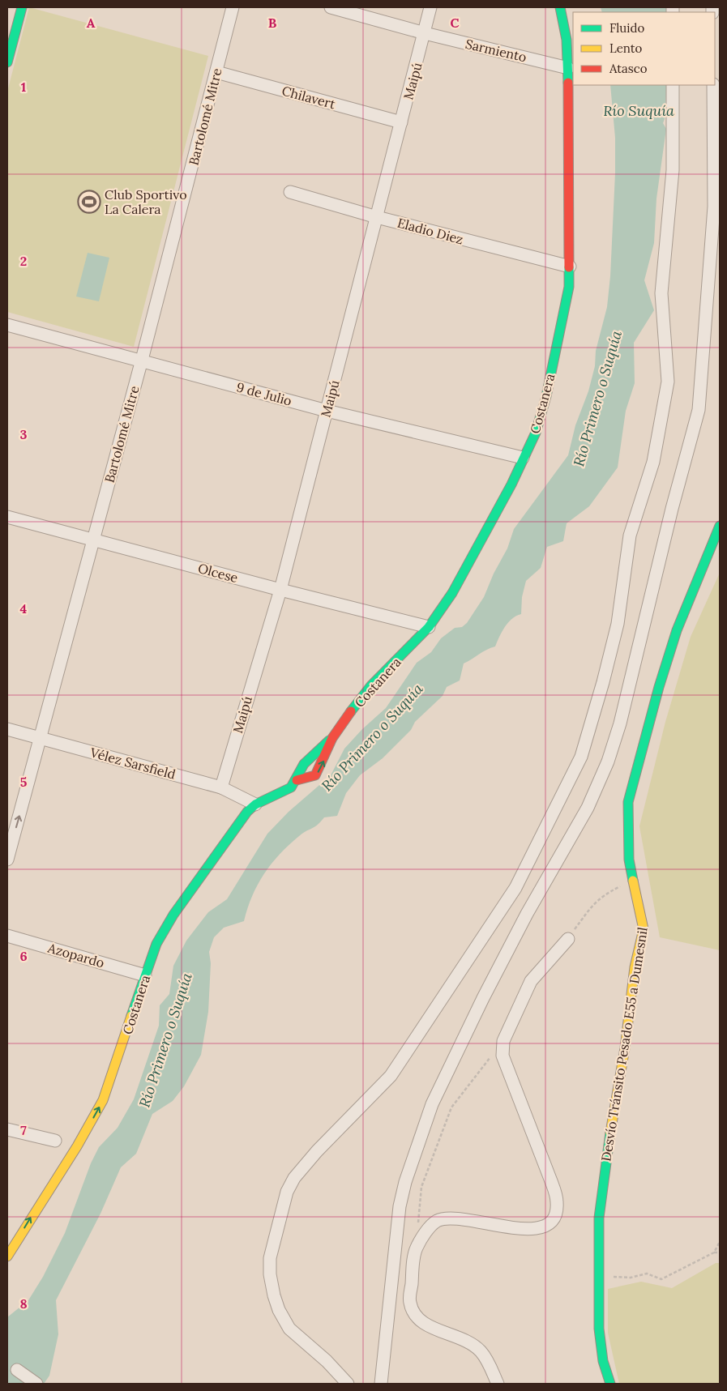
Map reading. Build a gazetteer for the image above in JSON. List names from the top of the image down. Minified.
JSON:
{"streets":{"street":["Sarmiento","Maipú","Chilavert","Bartolomé Mitre","Eladio Diez","9 de Julio","Costanera","Olcese","Vélez Sarsfield","Azopardo","Desvío Tránsito Pesado E55 a Dumesnil"]},"crossings":[["Sarmiento","Maipú"],["Sarmiento","Costanera"],["Maipú","Chilavert"],["Maipú","Eladio Diez"],["Maipú","9 de Julio"],["Maipú","Olcese"],["Maipú","Vélez Sarsfield"],["Chilavert","Bartolomé Mitre"],["Bartolomé Mitre","9 de Julio"],["Bartolomé Mitre","Olcese"],["Bartolomé Mitre","Vélez Sarsfield"],["Eladio Diez","Costanera"],["9 de Julio","Costanera"],["Costanera","Olcese"],["Costanera","Vélez Sarsfield"],["Costanera","Azopardo"]],"water":["Río Suquía","Río Primero o Suquía"],"places":{"sports":["Club Sportivo La Calera"]},"legend":["Fluido","Lento","Atasco"],"grid":{"columns":["A","B","C"],"rows":["1","2","3","4","5","6","7","8"]}}
